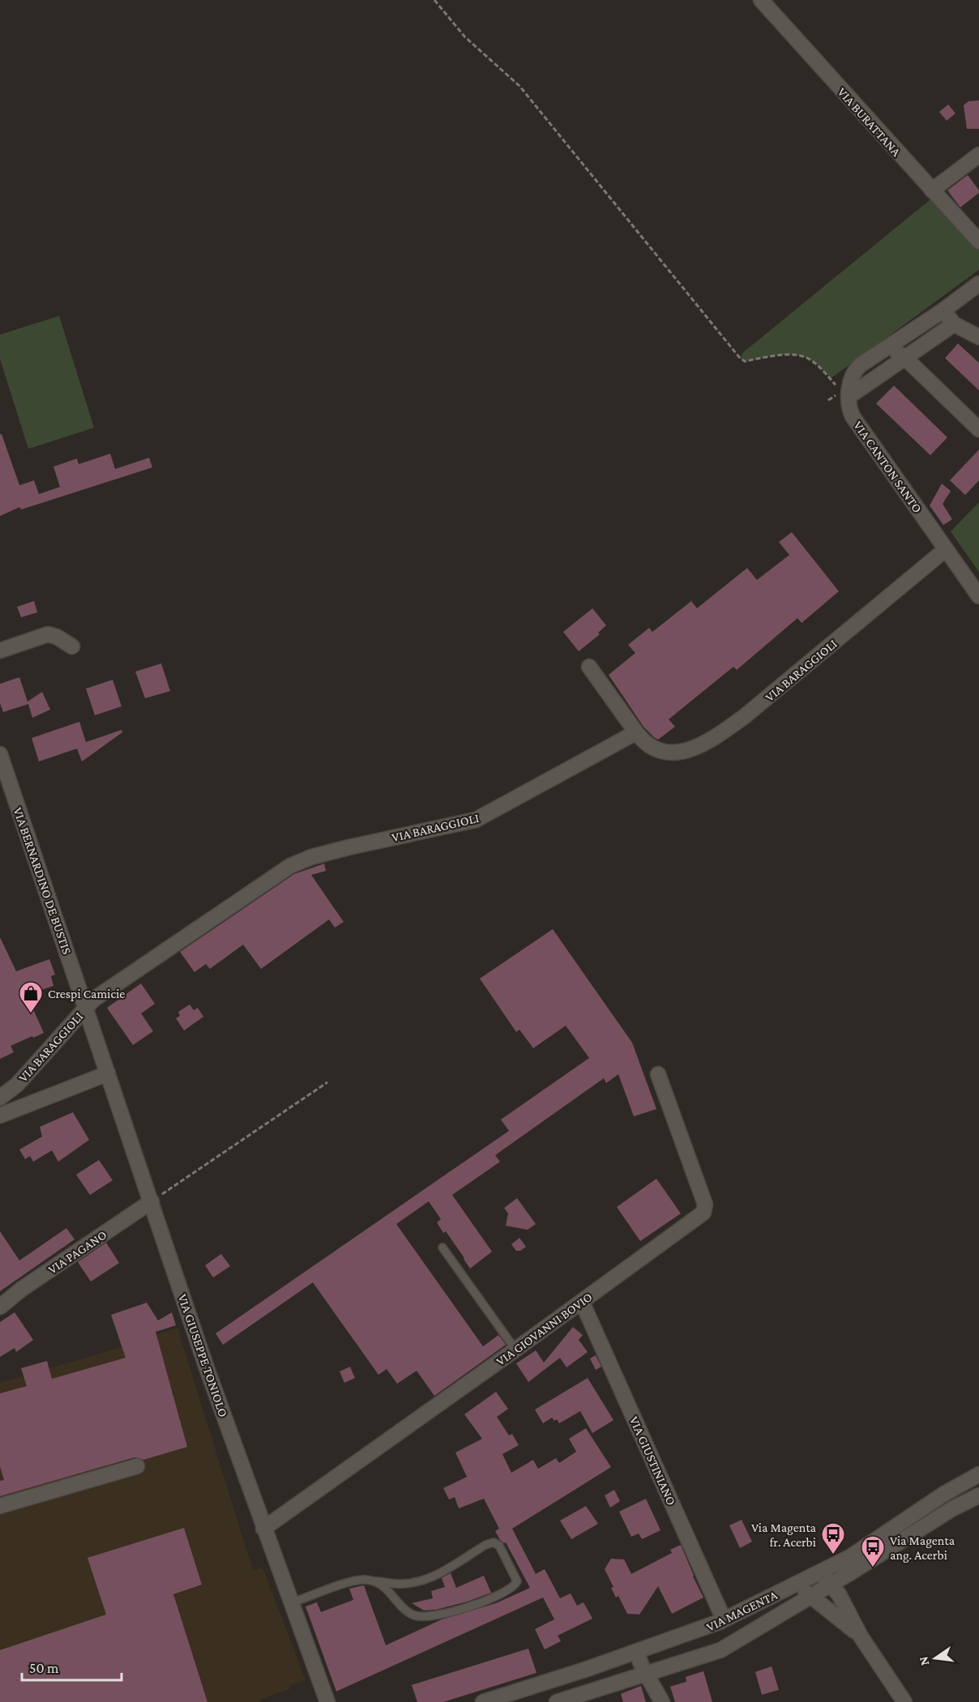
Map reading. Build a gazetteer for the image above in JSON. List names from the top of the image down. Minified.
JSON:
{"streets":{"street":["VIA BURATTANA","VIA CANTON SANTO","VIA BARAGGIOLI","VIA BERNARDINO DE BUSTIS","VIA PAGANO","VIA GIOVANNI BOVIO","VIA GIUSEPPE TONIOLO","VIA GIUSTINIANO","VIA MAGENTA"]},"crossings":[["VIA CANTON SANTO","VIA BARAGGIOLI"],["VIA BARAGGIOLI","VIA BERNARDINO DE BUSTIS"],["VIA BARAGGIOLI","VIA GIUSEPPE TONIOLO"],["VIA BERNARDINO DE BUSTIS","VIA GIUSEPPE TONIOLO"],["VIA PAGANO","VIA GIUSEPPE TONIOLO"],["VIA GIOVANNI BOVIO","VIA GIUSEPPE TONIOLO"],["VIA GIOVANNI BOVIO","VIA GIUSTINIANO"],["VIA GIUSTINIANO","VIA MAGENTA"]],"places":{"shop":["Crespi Camicie"],"bus stop":["Via Magenta fr. Acerbi","Via Magenta ang. Acerbi"]},"scale_bar":"50 m","north":"left"}
